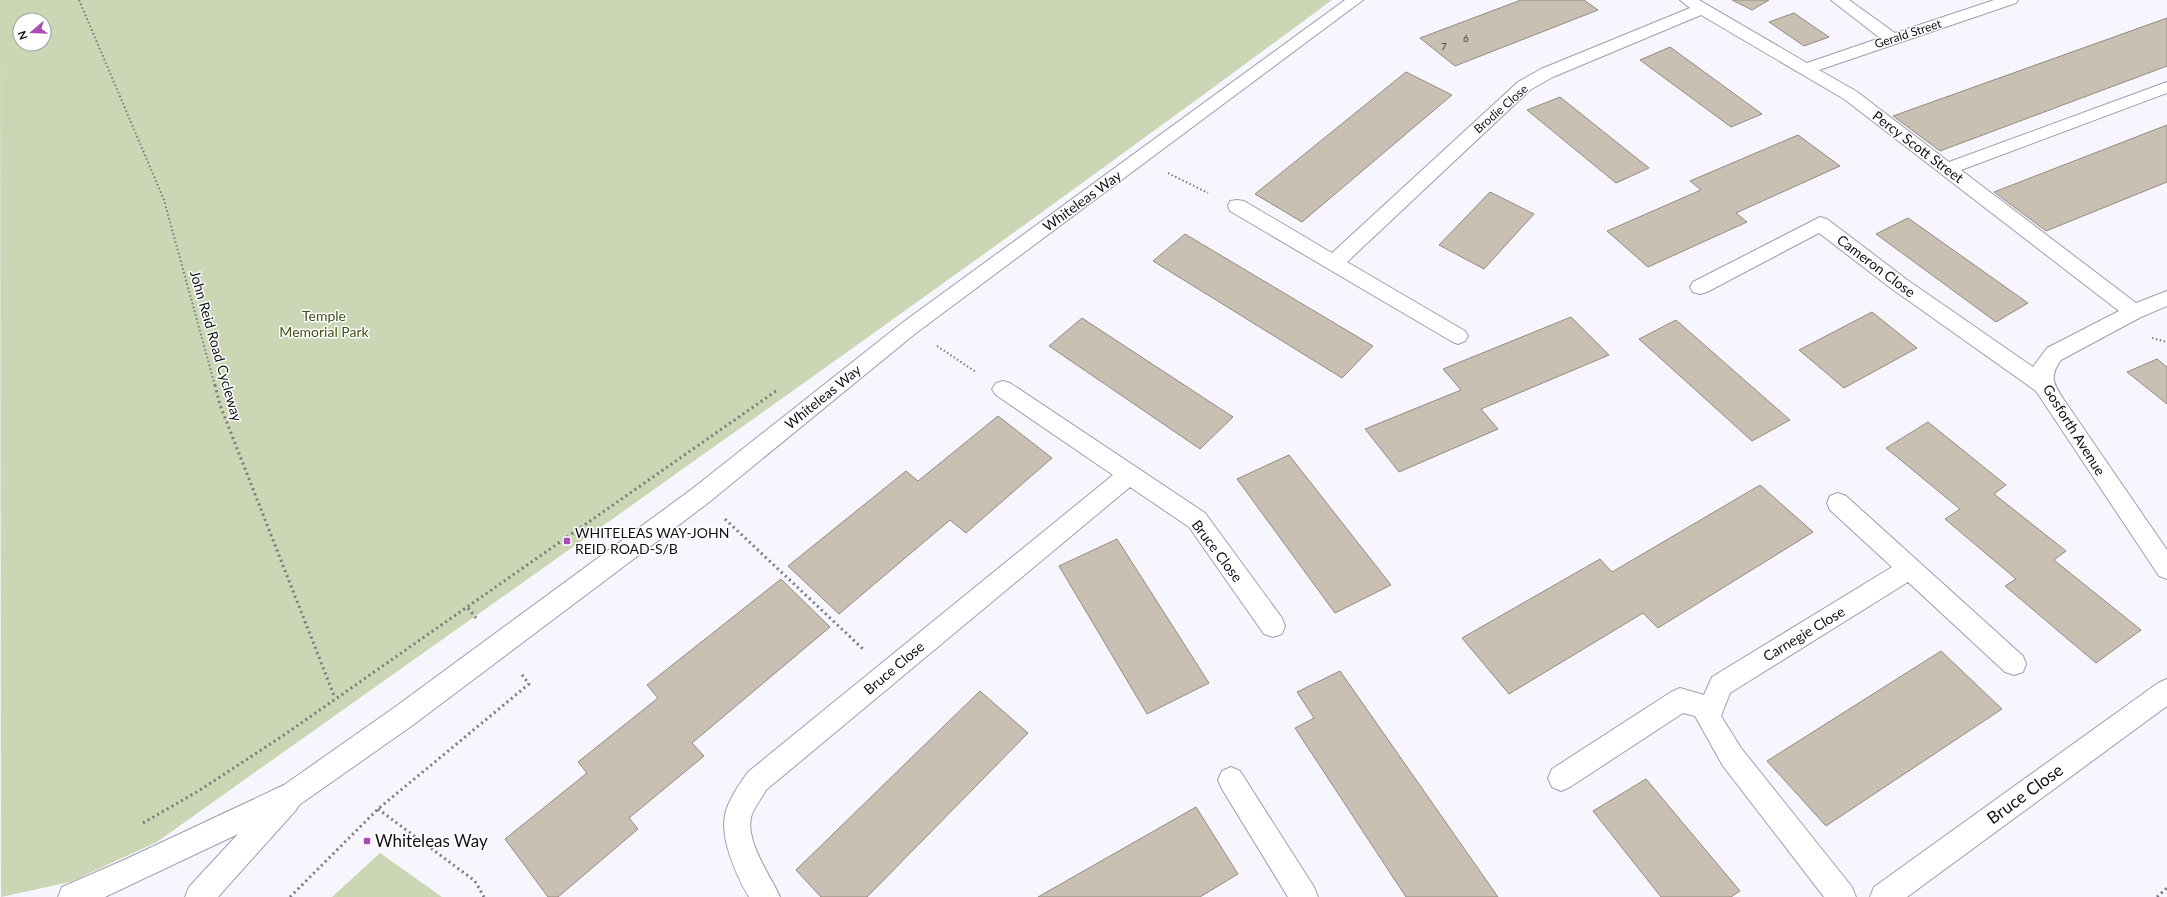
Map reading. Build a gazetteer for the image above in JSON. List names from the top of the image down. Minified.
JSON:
{"streets":{"street":["Gerald Street","Brodie Close","Percy Scott Street","Whiteleas Way","Cameron Close","Gosforth Avenue","Bruce Close","Carnegie Close"],"path":["John Reid Road Cycleway"]},"crossings":[["Gerald Street","Percy Scott Street"],["Brodie Close","Percy Scott Street"],["Percy Scott Street","Gosforth Avenue"],["Cameron Close","Gosforth Avenue"]],"parks":["Temple Memorial Park"],"places":{"transit":["WHITELEAS WAY-JOHN REID ROAD-S/B","Whiteleas Way"]},"house_numbers":["6","7"],"north":"left"}
